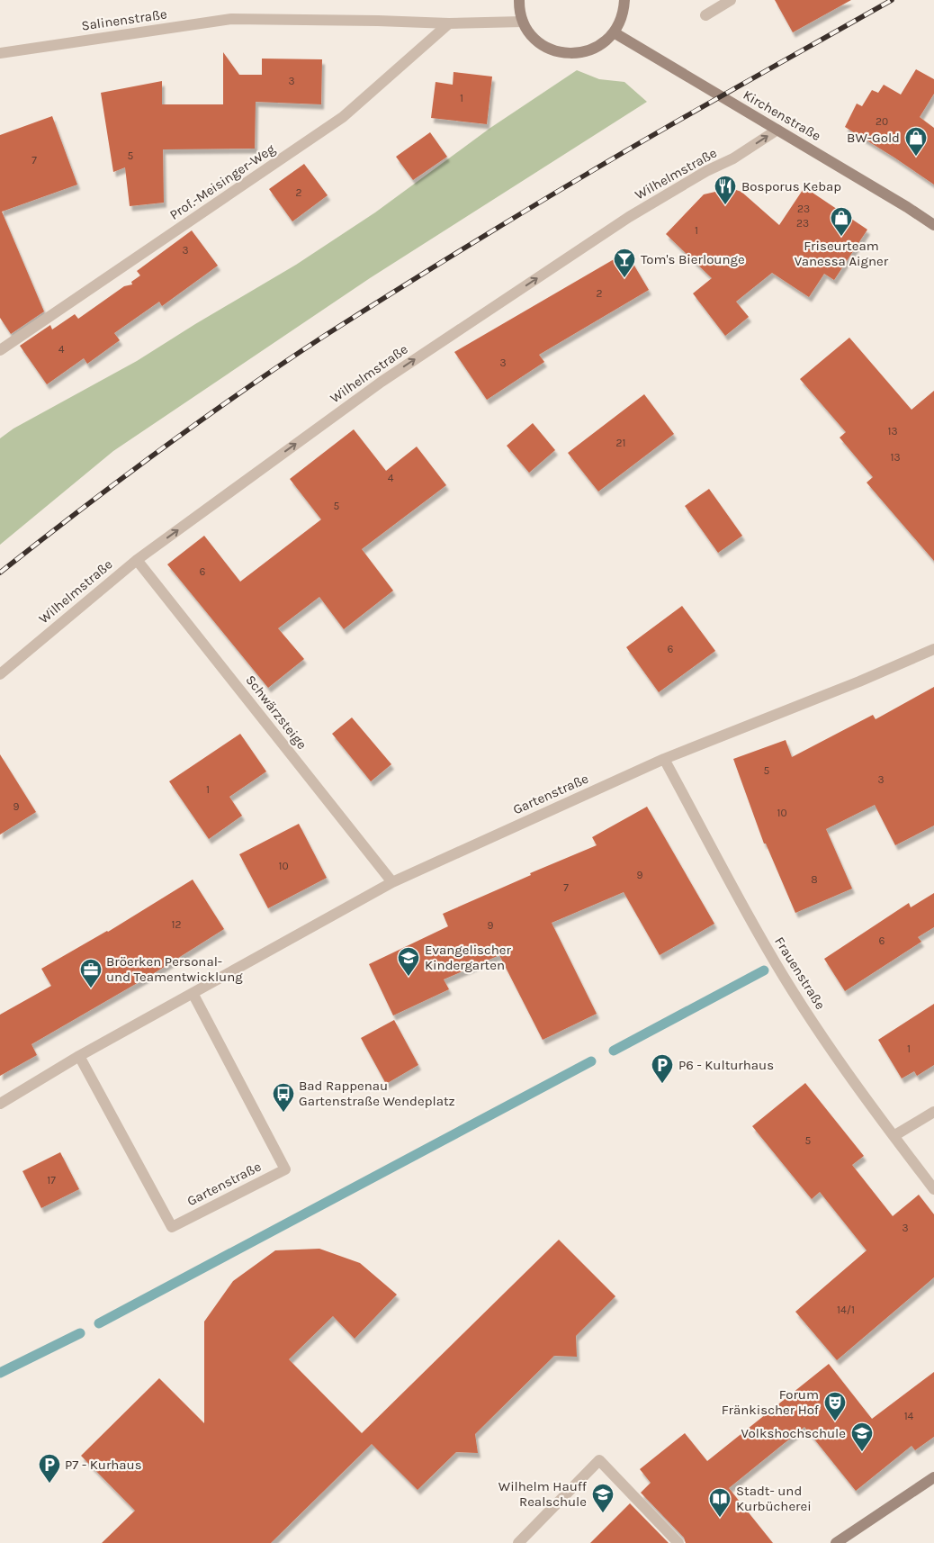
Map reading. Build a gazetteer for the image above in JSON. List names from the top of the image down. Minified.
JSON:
{"streets":{"street":["Salinenstraße","Kirchenstraße","Wilhelmstraße","Prof.-Meisinger-Weg","Schwärzsteige","Gartenstraße","Frauenstraße"]},"crossings":[["Salinenstraße","Prof.-Meisinger-Weg"],["Kirchenstraße","Wilhelmstraße"],["Wilhelmstraße","Schwärzsteige"],["Schwärzsteige","Gartenstraße"],["Gartenstraße","Frauenstraße"]],"one_way":["Wilhelmstraße"],"places":{"shop":["BW-Gold","Friseurteam Vanessa Aigner"],"restaurant":["Bosporus Kebap"],"bar":["Tom's Bierlounge"],"school or university":["Evangelischer Kindergarten","Volkshochschule","Wilhelm Hauff Realschule"],"office":["Bröerken Personal- und Teamentwicklung"],"parking":["P6 - Kulturhaus","P7 - Kurhaus"],"bus stop":["Bad Rappenau Gartenstraße Wendeplatz"],"theatre":["Forum Fränkischer Hof"],"library":["Stadt- und Kurbücherei"]},"house_numbers":["3","1","20","5","7","2","23","23","1","3","2","4","3","13","21","13","4","5","6","6","5","3","1","9","10","10","9","8","7","12","9","6","1","5","17","3","14/1","14"]}
